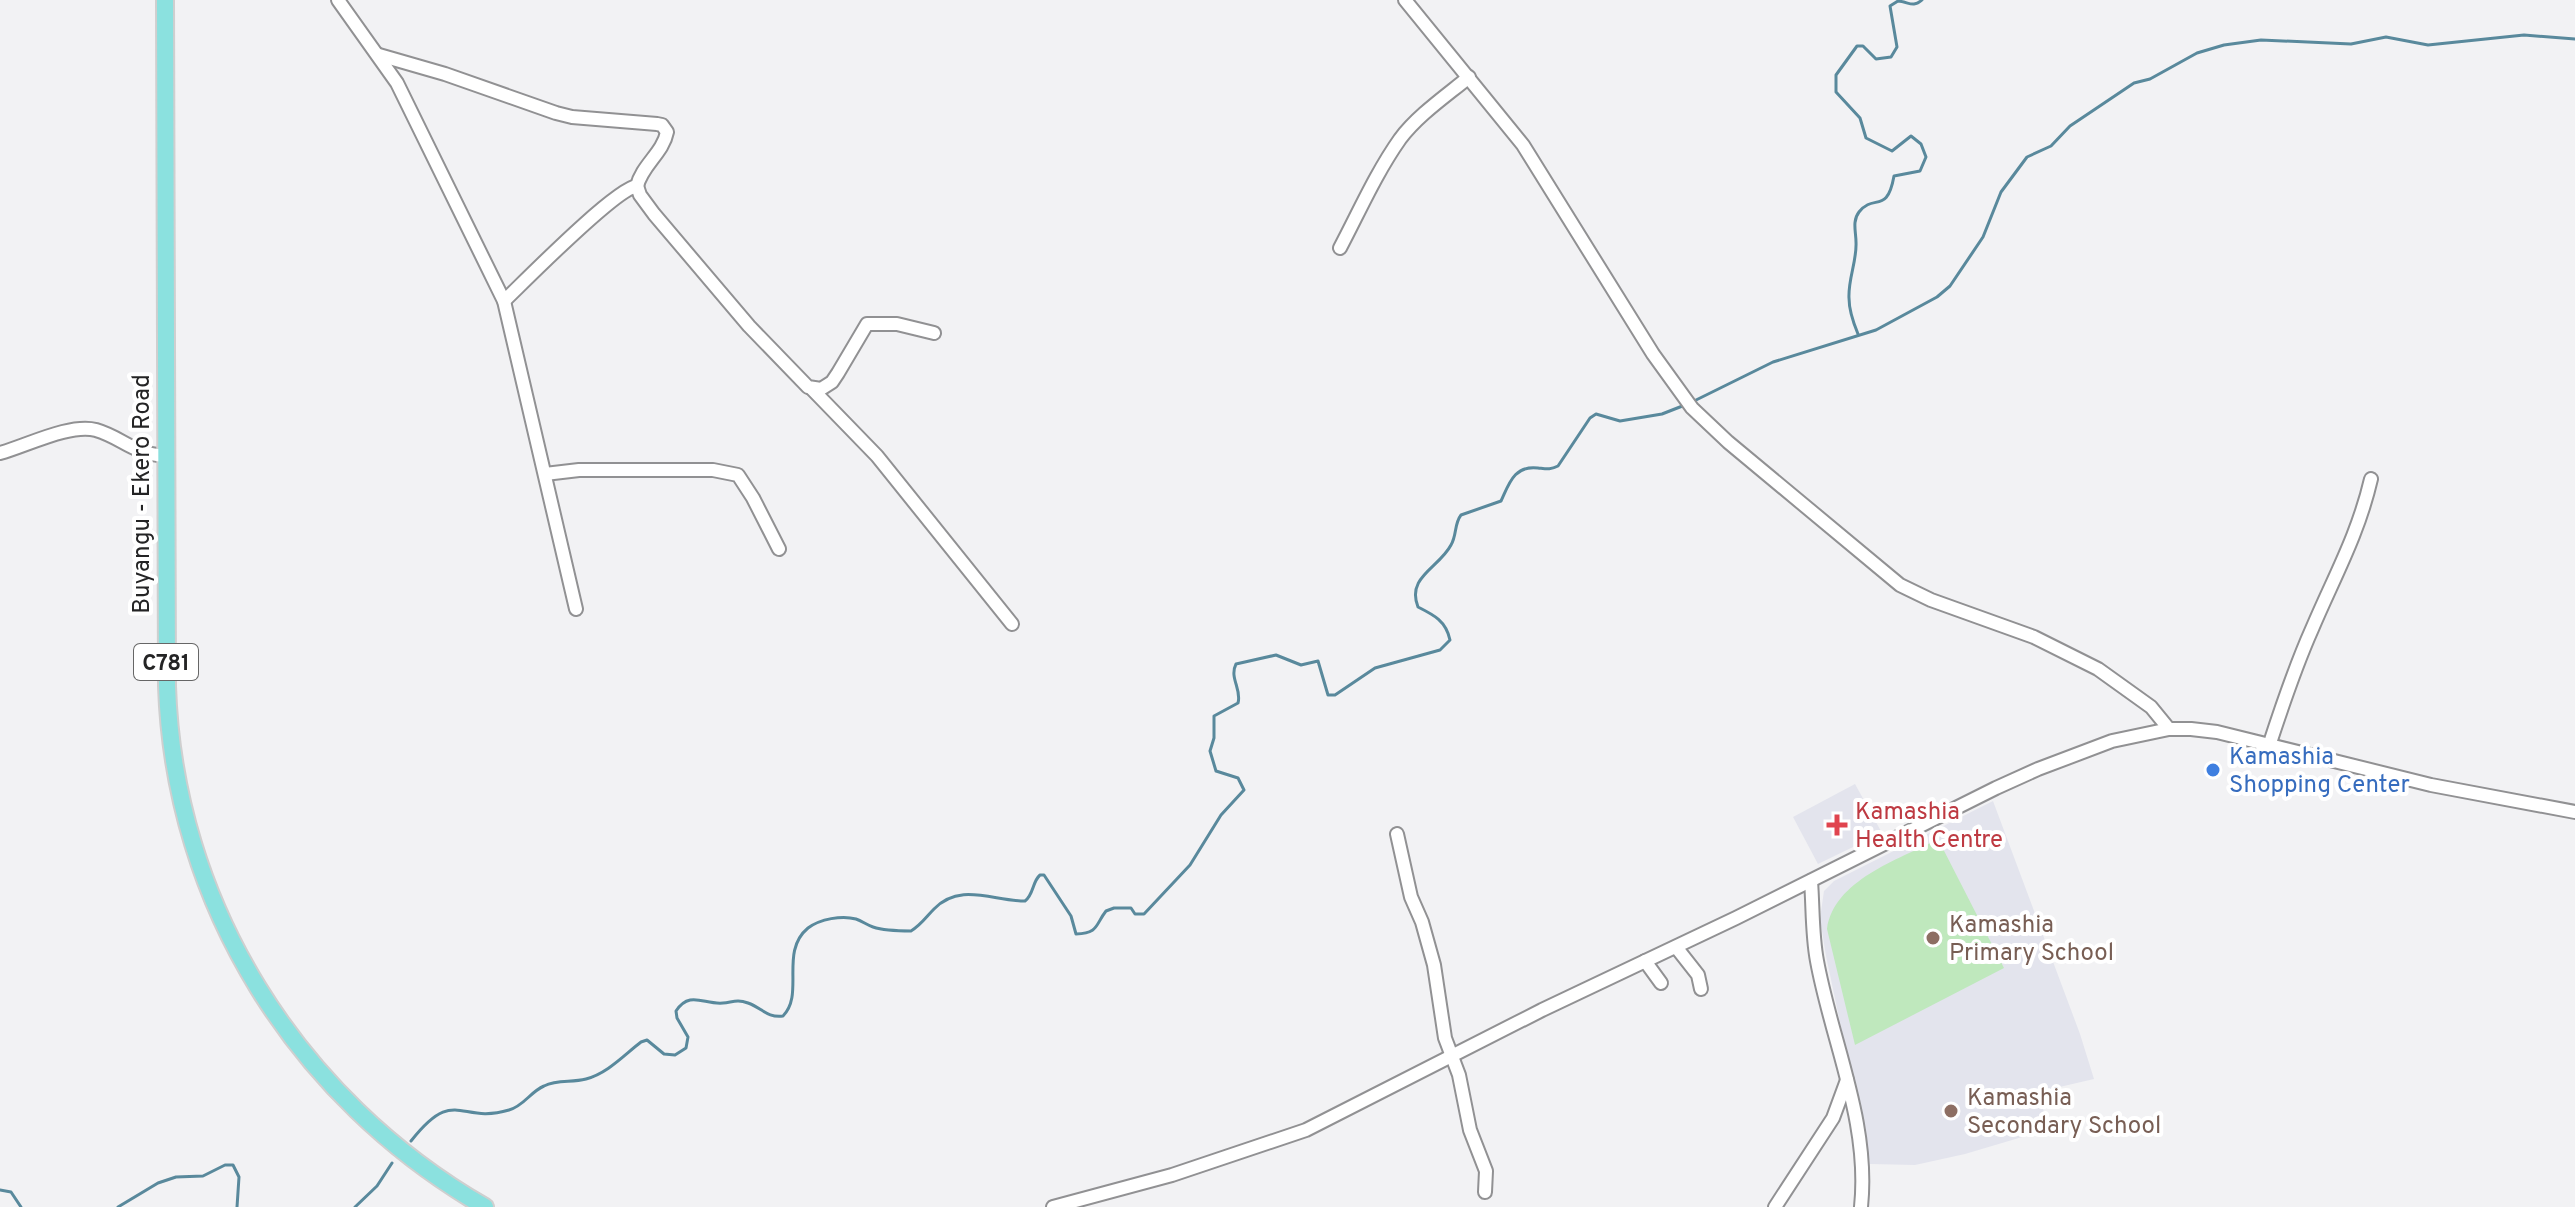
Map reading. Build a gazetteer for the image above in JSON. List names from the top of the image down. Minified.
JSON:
{"streets":{"main road":["Buyangu - Ekero Road","C781"]},"places":{"other":["Kamashia Shopping Center","Kamashia Primary School","Kamashia Secondary School"],"health":["Kamashia Health Centre"]}}
